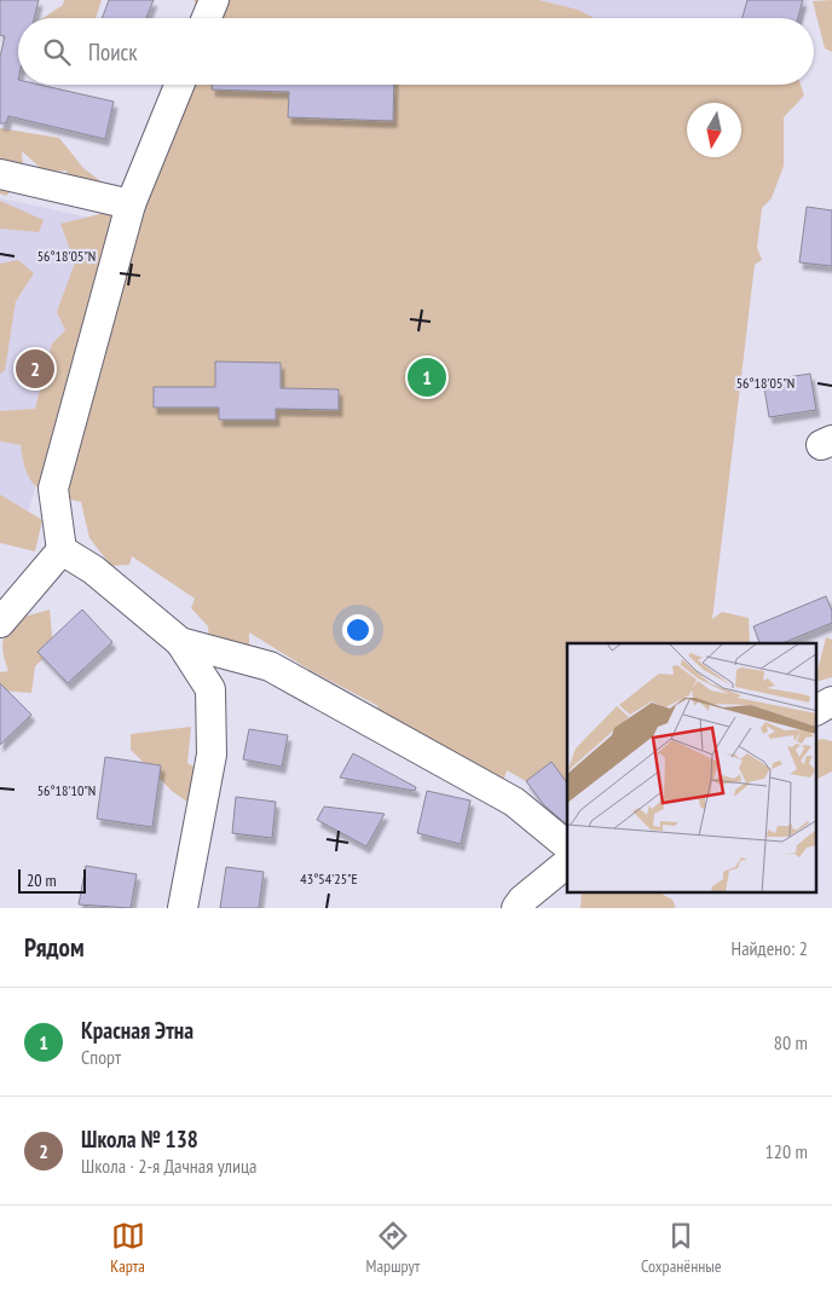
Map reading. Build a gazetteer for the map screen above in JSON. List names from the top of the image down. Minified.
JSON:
{"scale_bar":"20 m","north":"bottom","page":{"search":"Поиск","pins":["2","1"],"scale":"20 m","heading":["Рядом","Найдено: 2"],"list":[{"mark":"1","name":"Красная Этна","note":"Спорт","value":"80 m"},{"mark":"2","name":"Школа № 138","note":"Школа · 2-я Дачная улица","value":"120 m"}],"nav":["Карта","Маршрут","Сохранённые"]},"coordinates":["56°18'05\"N","56°18'10\"N","43°54'25\"E"]}
